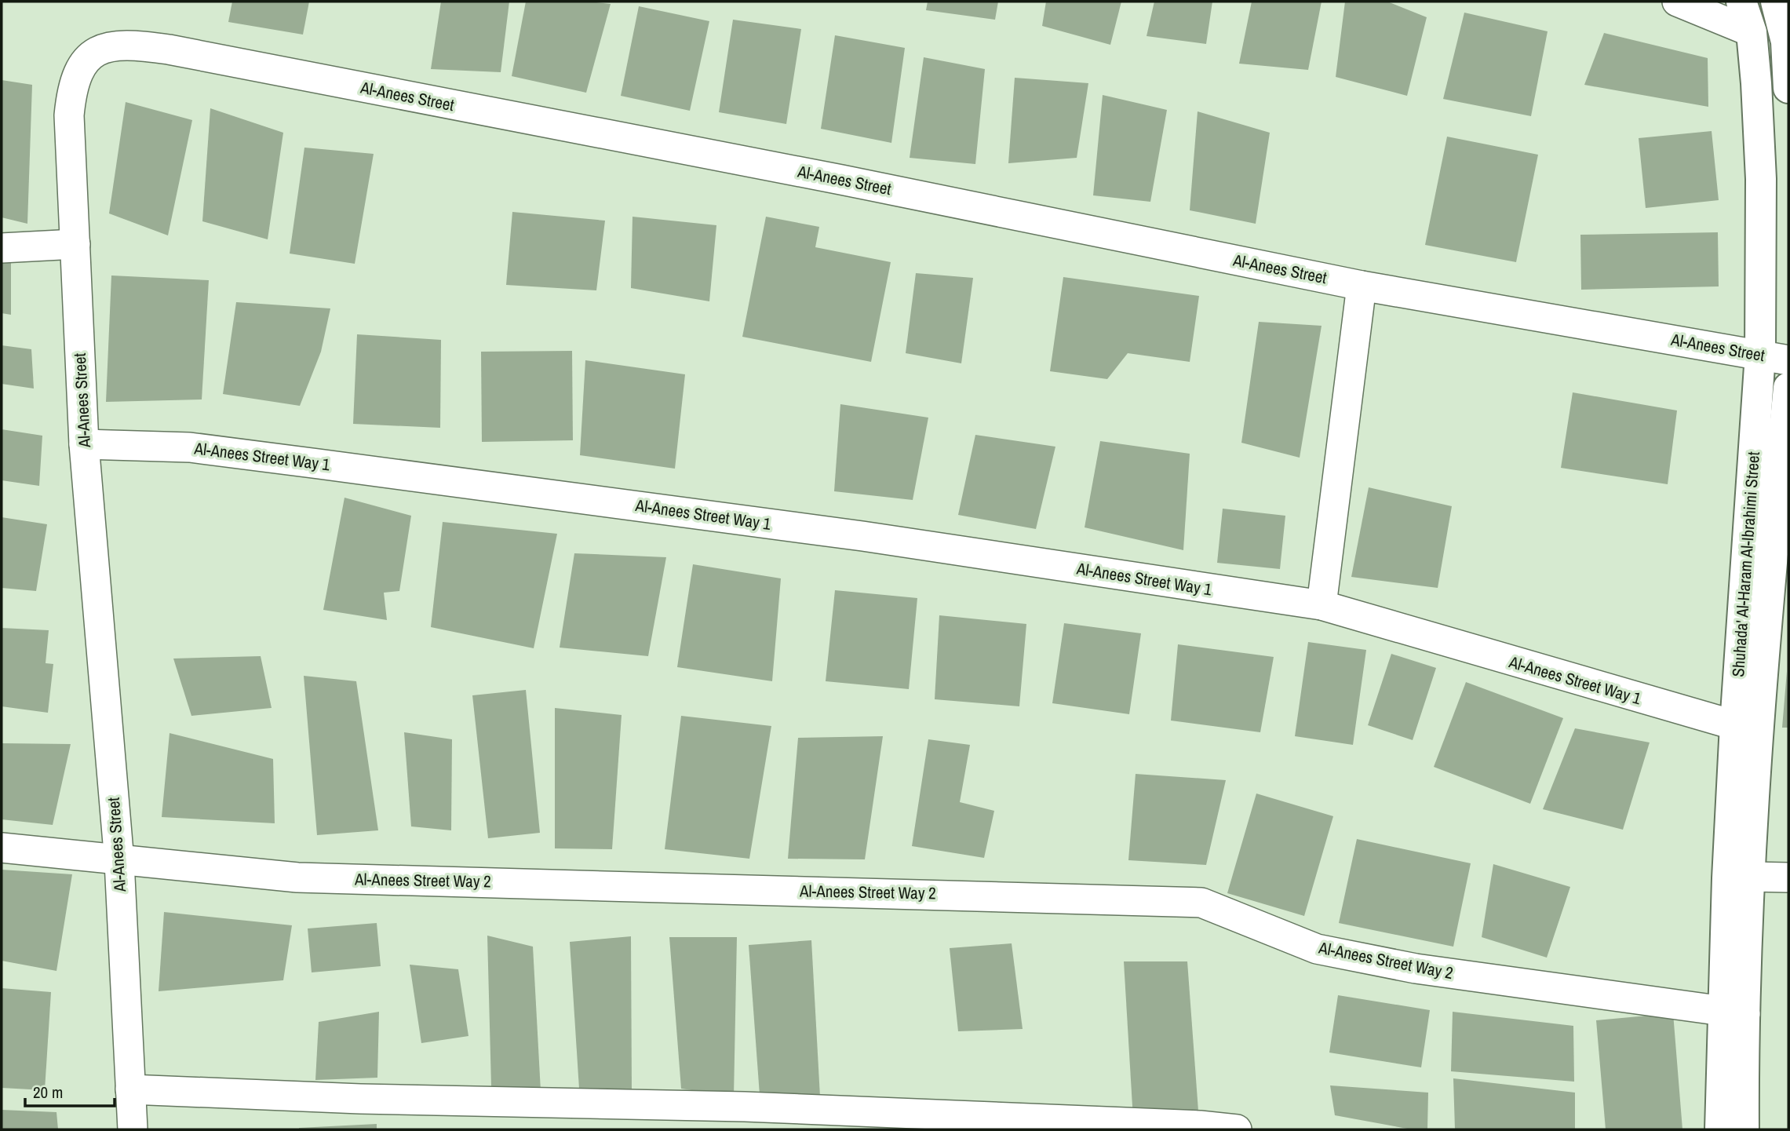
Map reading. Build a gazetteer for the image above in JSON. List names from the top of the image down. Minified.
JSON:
{"streets":{"street":["Al-Anees Street","Al-Anees Street Way 1","Shuhada' Al-Haram Al-Ibrahimi Street","Al-Anees Street Way 2"]},"crossings":[["Al-Anees Street","Al-Anees Street Way 1"],["Al-Anees Street","Shuhada' Al-Haram Al-Ibrahimi Street"],["Al-Anees Street","Al-Anees Street Way 2"],["Al-Anees Street Way 1","Shuhada' Al-Haram Al-Ibrahimi Street"],["Shuhada' Al-Haram Al-Ibrahimi Street","Al-Anees Street Way 2"]],"scale_bar":"20 m"}
